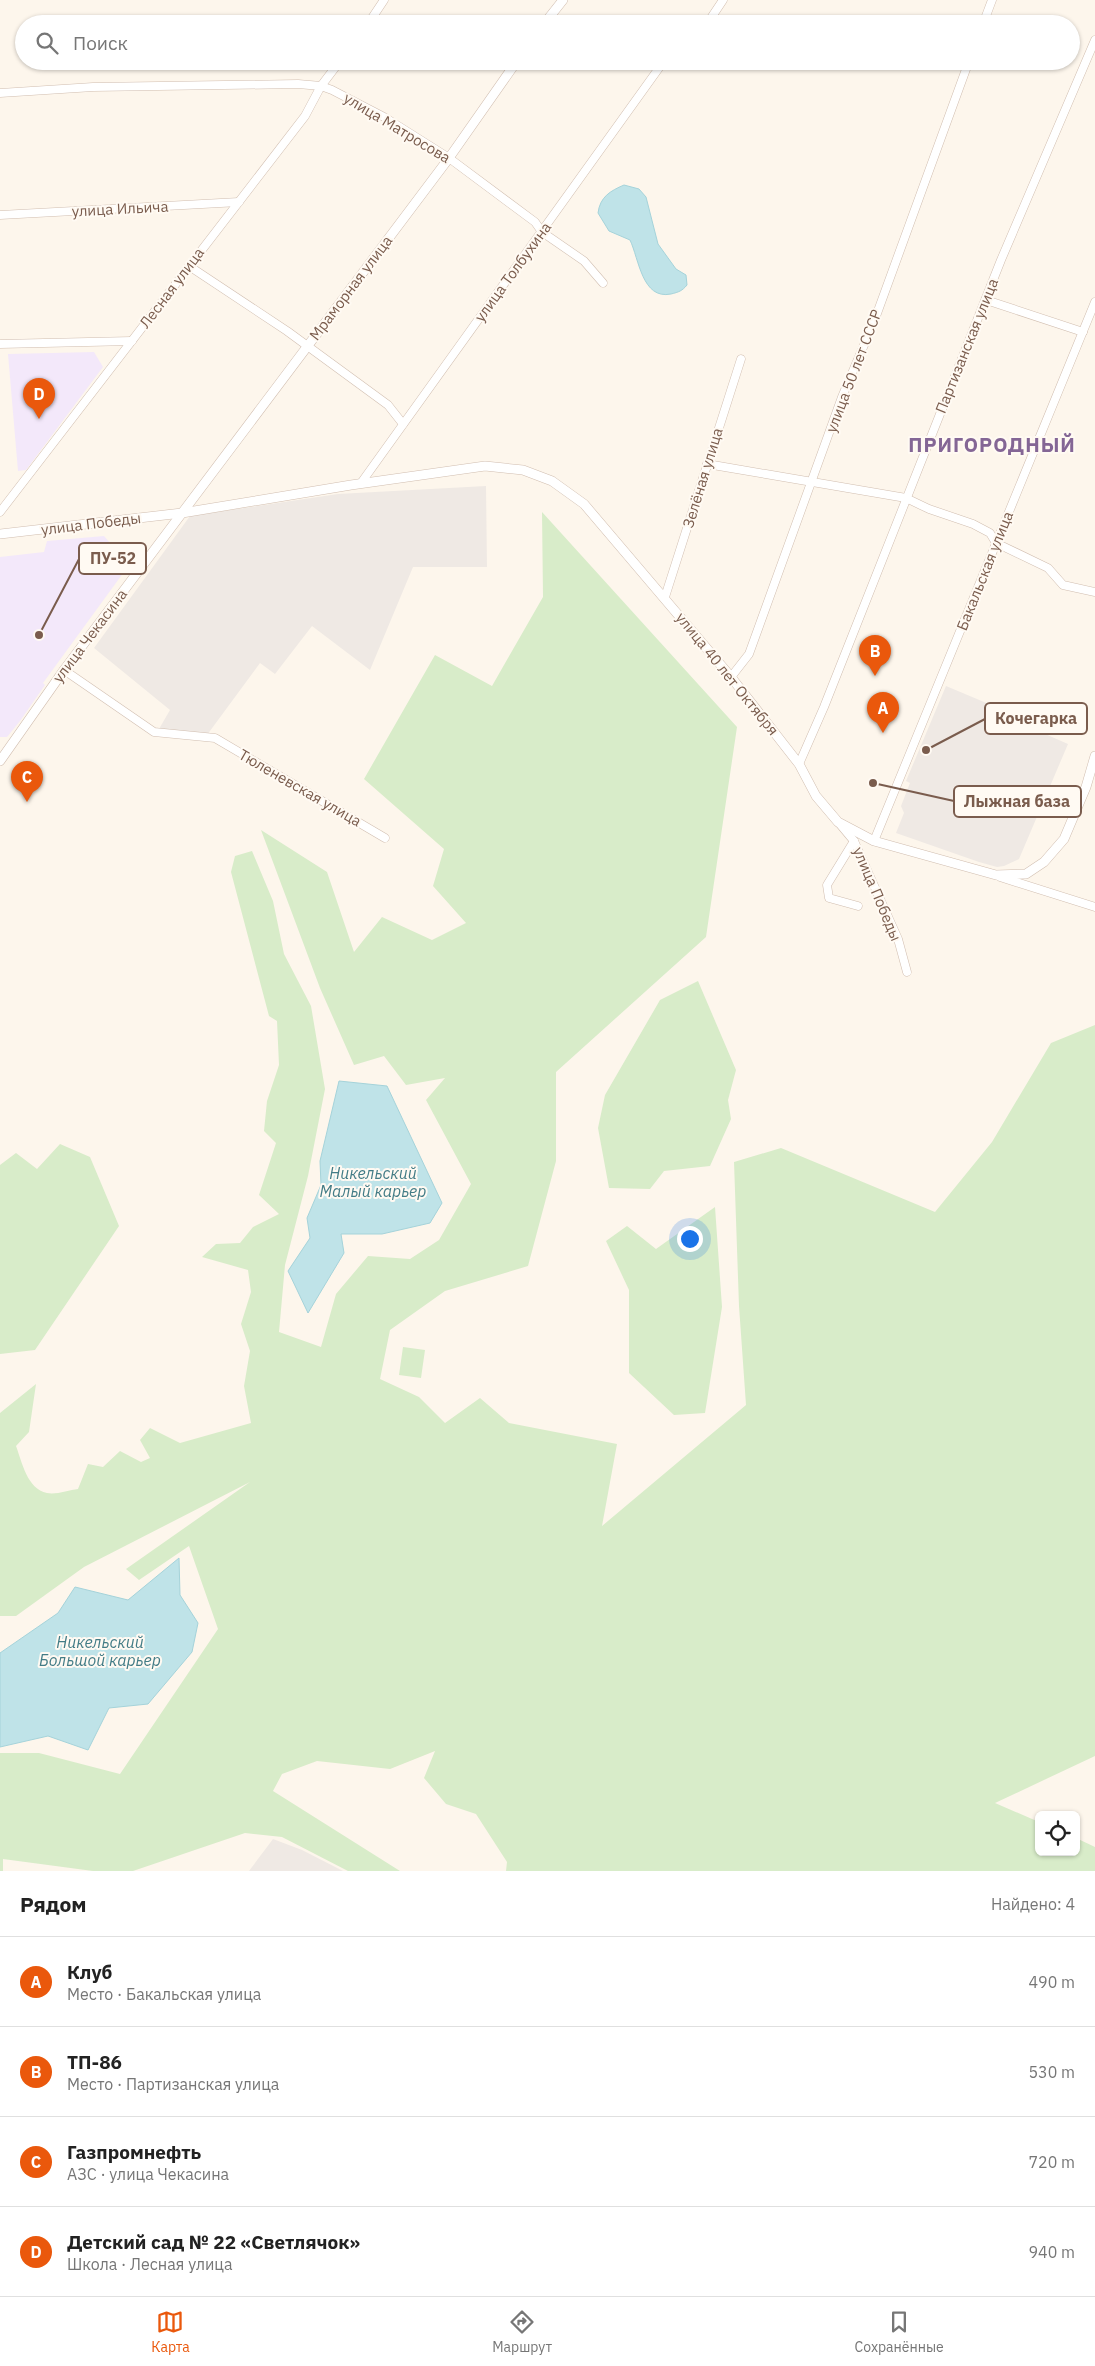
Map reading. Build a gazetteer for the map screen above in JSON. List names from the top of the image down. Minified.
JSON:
{"streets":{"street":["улица Матросова","улица Ильича","улица Толбухина","Лесная улица","Мраморная улица","Партизанская улица","улица 50 лет СССР","Зелёная улица","улица Победы","Бакальская улица","улица Чекасина","улица 40 лет Октября","Тюленевская улица"]},"crossings":[["улица Матросова","улица Толбухина"],["улица Матросова","Лесная улица"],["улица Матросова","Мраморная улица"],["улица Ильича","Лесная улица"],["улица Толбухина","улица 40 лет Октября"],["Мраморная улица","улица Победы"],["Мраморная улица","улица Чекасина"],["Мраморная улица","улица 40 лет Октября"],["Партизанская улица","улица 40 лет Октября"],["улица 50 лет СССР","улица 40 лет Октября"],["Зелёная улица","улица 40 лет Октября"],["улица Победы","улица Чекасина"],["улица Победы","улица 40 лет Октября"],["Бакальская улица","улица 40 лет Октября"],["улица Чекасина","улица 40 лет Октября"],["улица Чекасина","Тюленевская улица"]],"districts":["ПРИГОРОДНЫЙ"],"water":["Никельский Малый карьер","Никельский Большой карьер"],"places":["ПУ-52","Кочегарка","Лыжная база"],"page":{"search":"Поиск","pins":["D","B","A","C"],"heading":["Рядом","Найдено: 4"],"list":[{"mark":"A","name":"Клуб","note":"Место · Бакальская улица","value":"490 m"},{"mark":"B","name":"ТП-86","note":"Место · Партизанская улица","value":"530 m"},{"mark":"C","name":"Газпромнефть","note":"АЗС · улица Чекасина","value":"720 m"},{"mark":"D","name":"Детский сад № 22 «Светлячок»","note":"Школа · Лесная улица","value":"940 m"}],"nav":["Карта","Маршрут","Сохранённые"]}}
